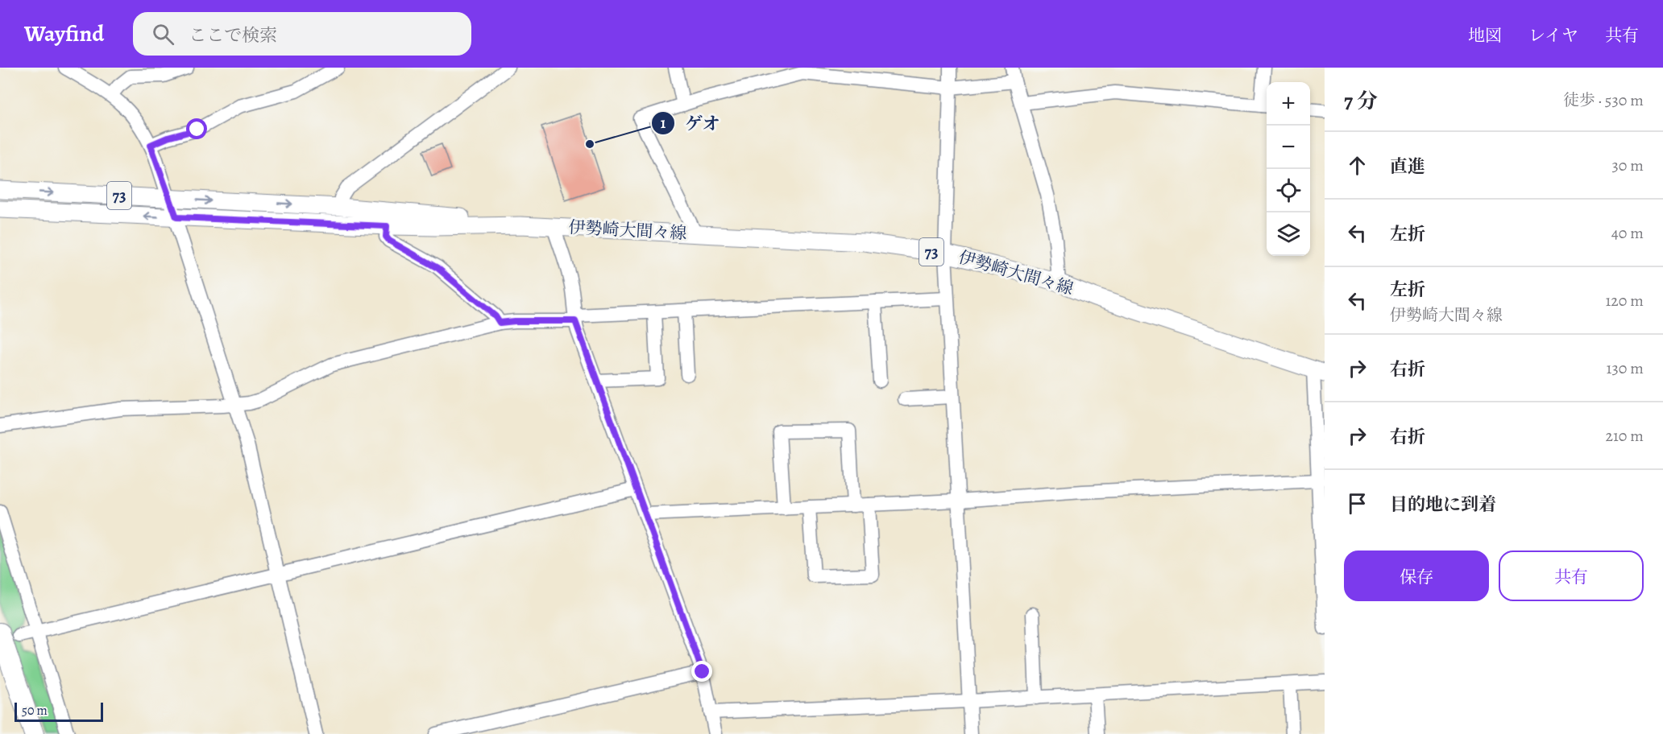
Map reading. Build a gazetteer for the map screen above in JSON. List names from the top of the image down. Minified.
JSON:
{"streets":{"main road":["73","伊勢崎大間々線"]},"places":["ゲオ"],"scale_bar":"50 m","page":{"header":"Wayfind","search":"ここで検索","nav":["地図","レイヤ","共有"],"heading":["7 分","徒歩 · 530 m"],"map_buttons":["+","−"],"list":[["直進","30 m"],["左折","40 m"],["左折","伊勢崎大間々線","120 m"],["右折","130 m"],["右折","210 m"],"目的地に到着"],"buttons":["保存","共有"],"scale":"50 m"}}
